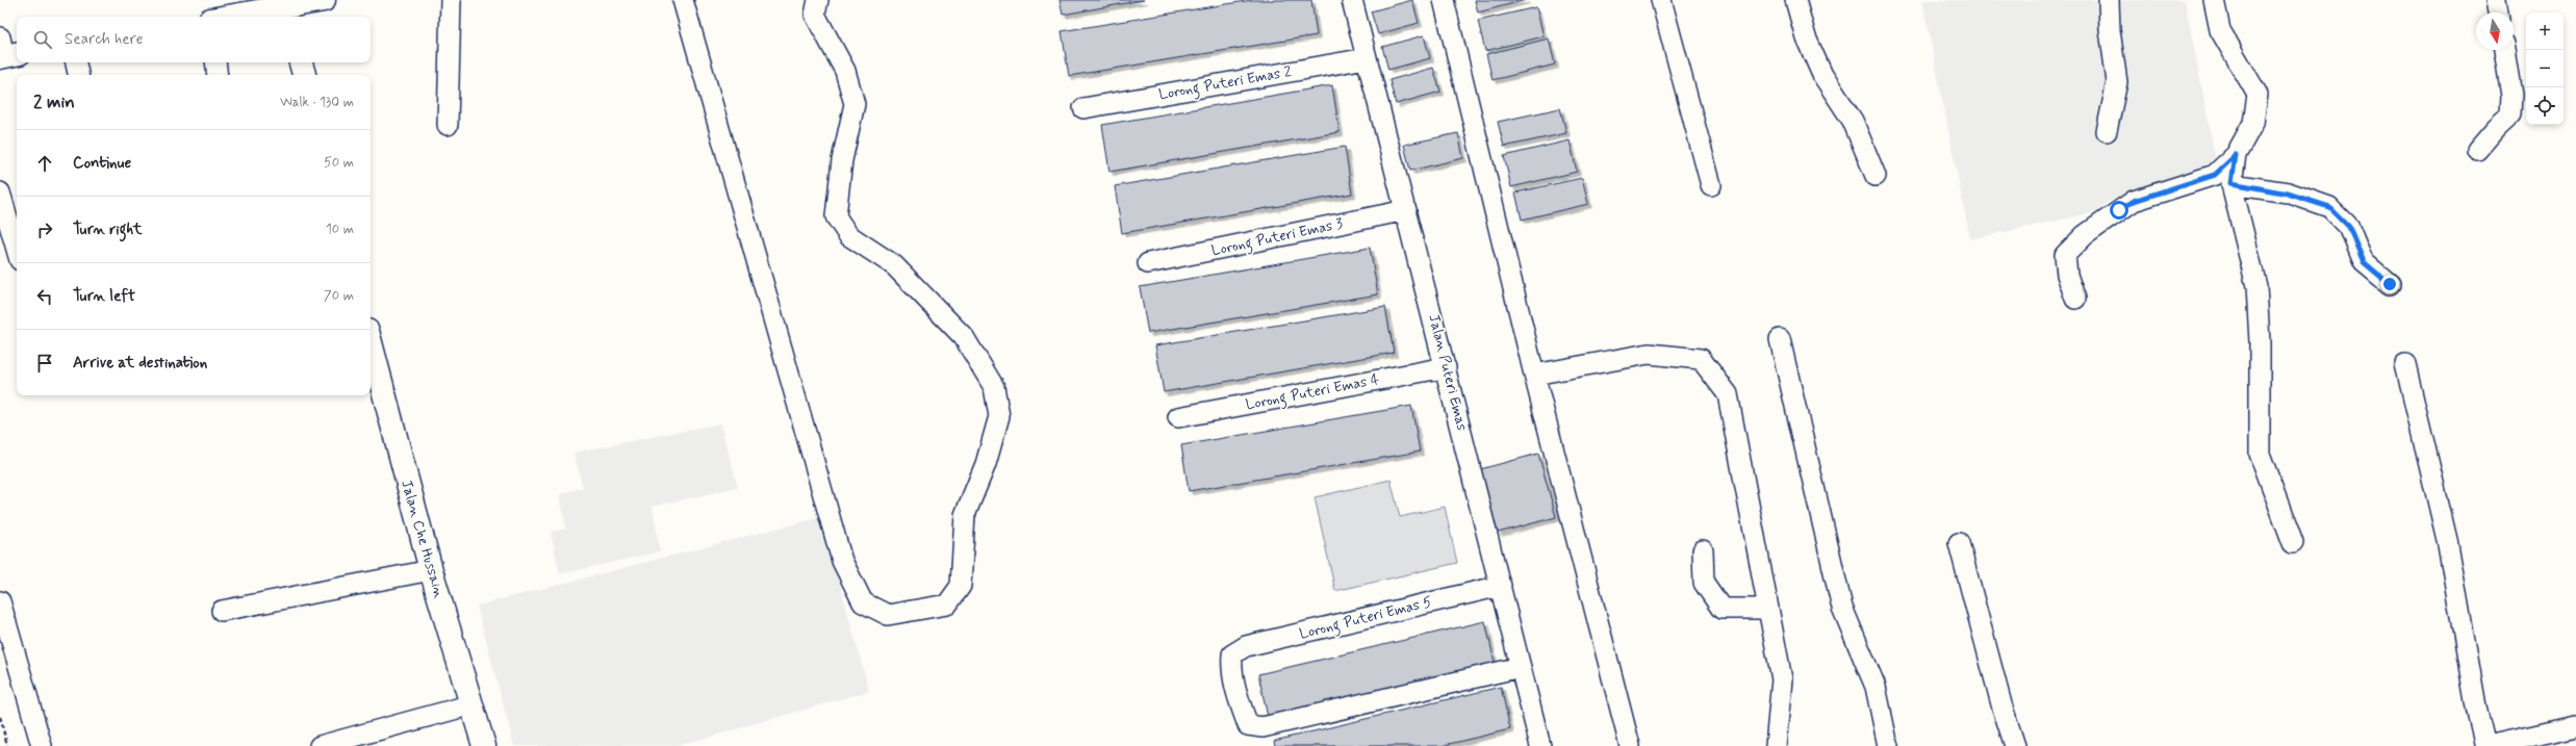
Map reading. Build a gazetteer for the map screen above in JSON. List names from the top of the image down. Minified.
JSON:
{"streets":{"main road":["Jalan Che Hussain"],"street":["Lorong Puteri Emas 2","Lorong Puteri Emas 3","Jalan Puteri Emas","Lorong Puteri Emas 4","Lorong Puteri Emas 5"]},"crossings":[["Lorong Puteri Emas 2","Jalan Puteri Emas"],["Lorong Puteri Emas 3","Jalan Puteri Emas"],["Jalan Puteri Emas","Lorong Puteri Emas 4"],["Jalan Puteri Emas","Lorong Puteri Emas 5"]],"north":"bottom","page":{"map_buttons":["+","−"],"search":"Search here","heading":["2 min","Walk · 130 m"],"list":[["Continue","50 m"],["Turn right","10 m"],["Turn left","70 m"],"Arrive at destination"]}}
